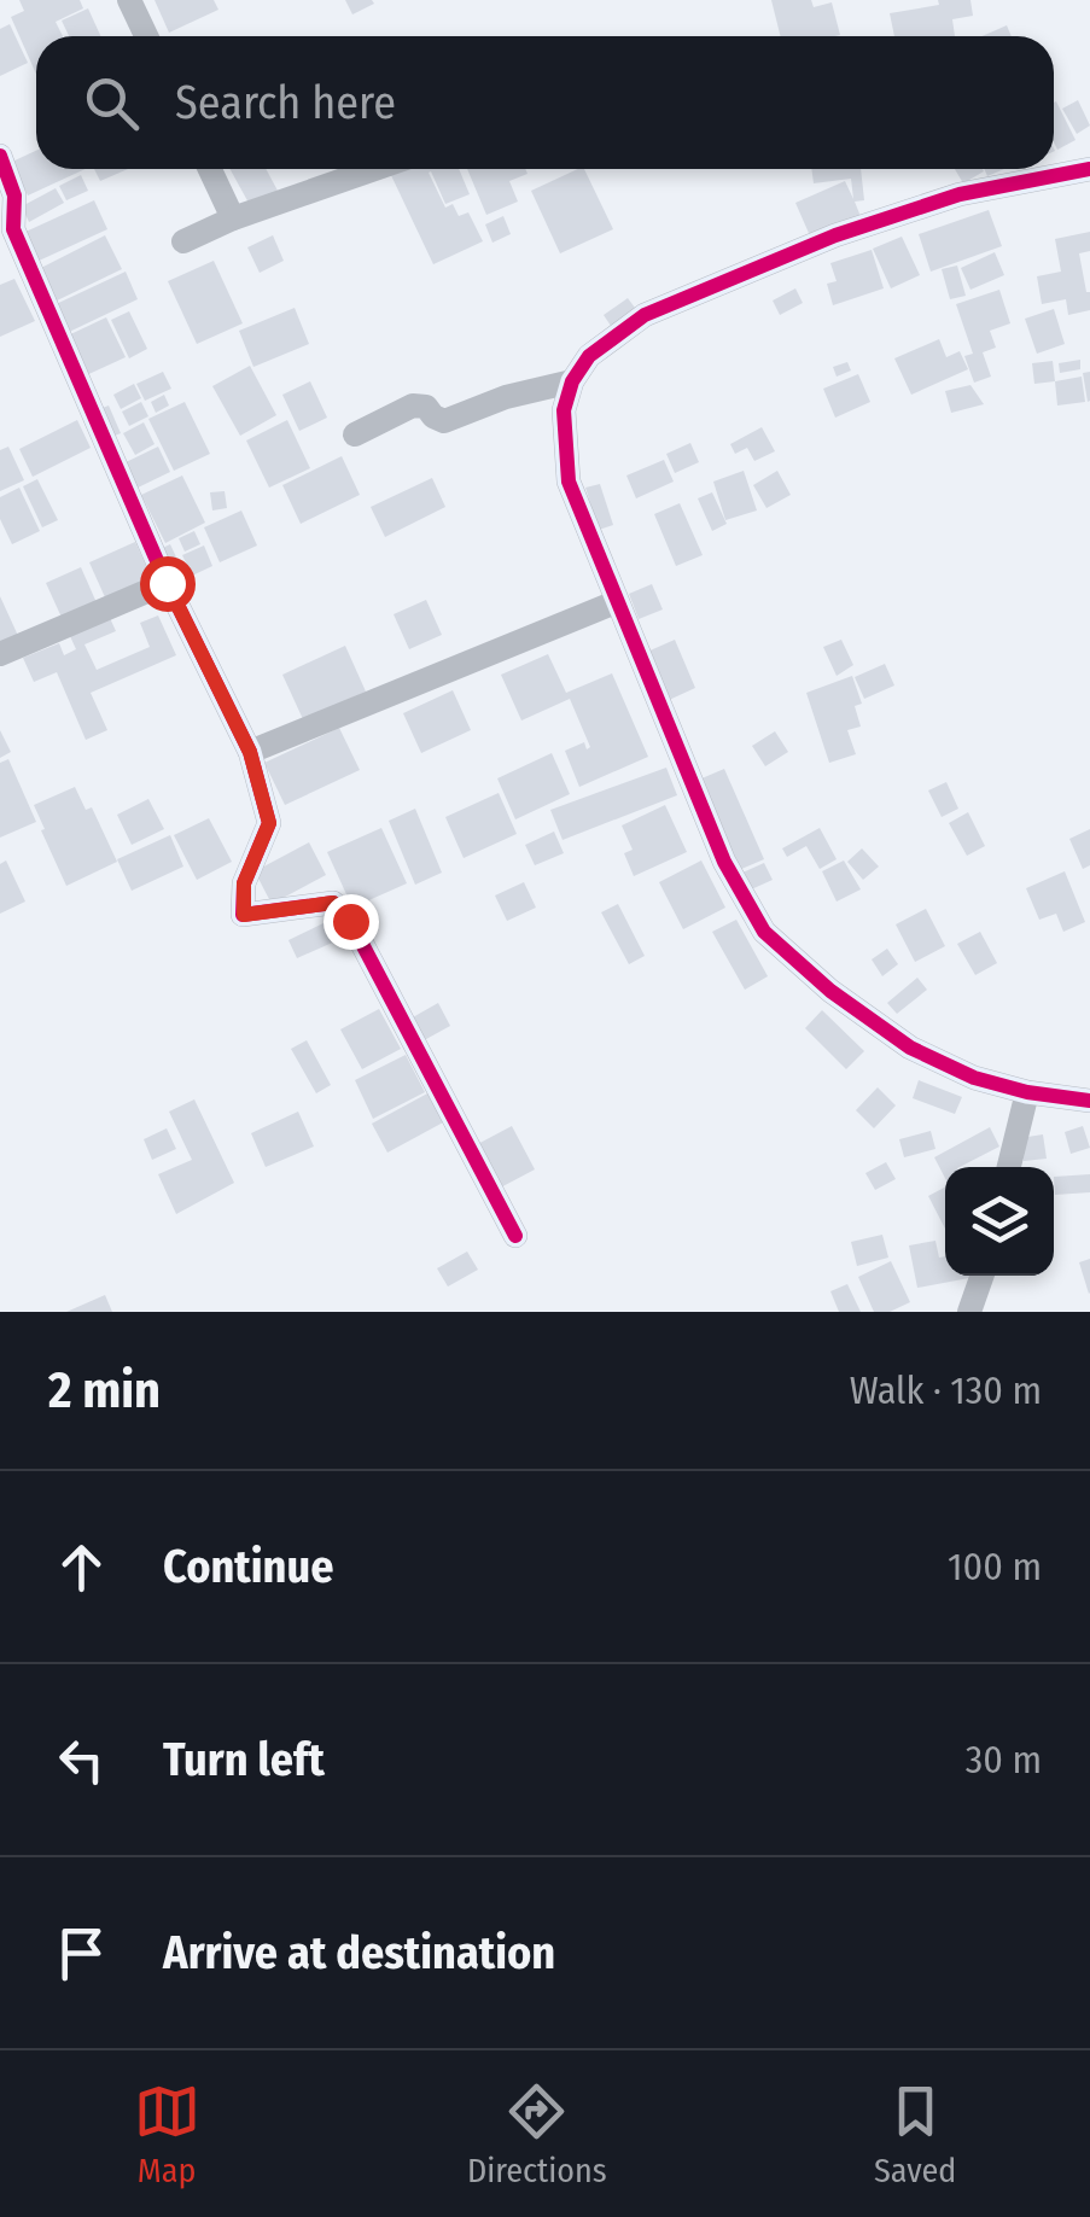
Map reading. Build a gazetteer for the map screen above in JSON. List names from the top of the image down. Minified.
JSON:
{"page":{"search":"Search here","heading":["2 min","Walk · 130 m"],"list":[["Continue","100 m"],["Turn left","30 m"],"Arrive at destination"],"nav":["Map","Directions","Saved"]}}
